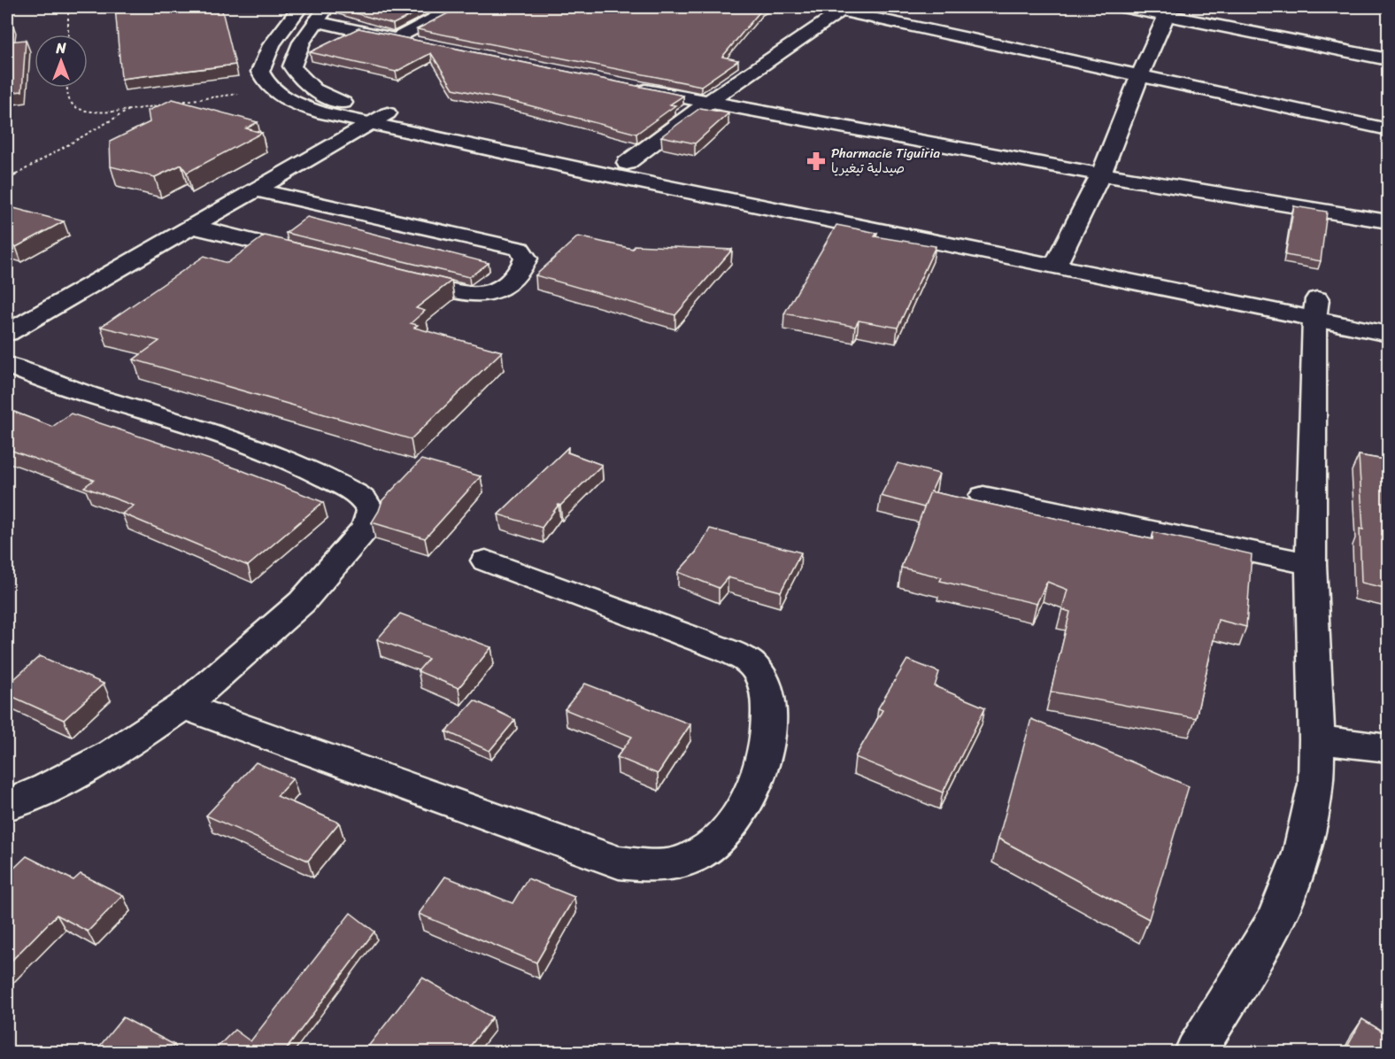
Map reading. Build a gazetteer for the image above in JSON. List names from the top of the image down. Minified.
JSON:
{"places":{"pharmacy":["Pharmacie Tiguiria صيدلية تيغيريا"]},"north":"top"}
